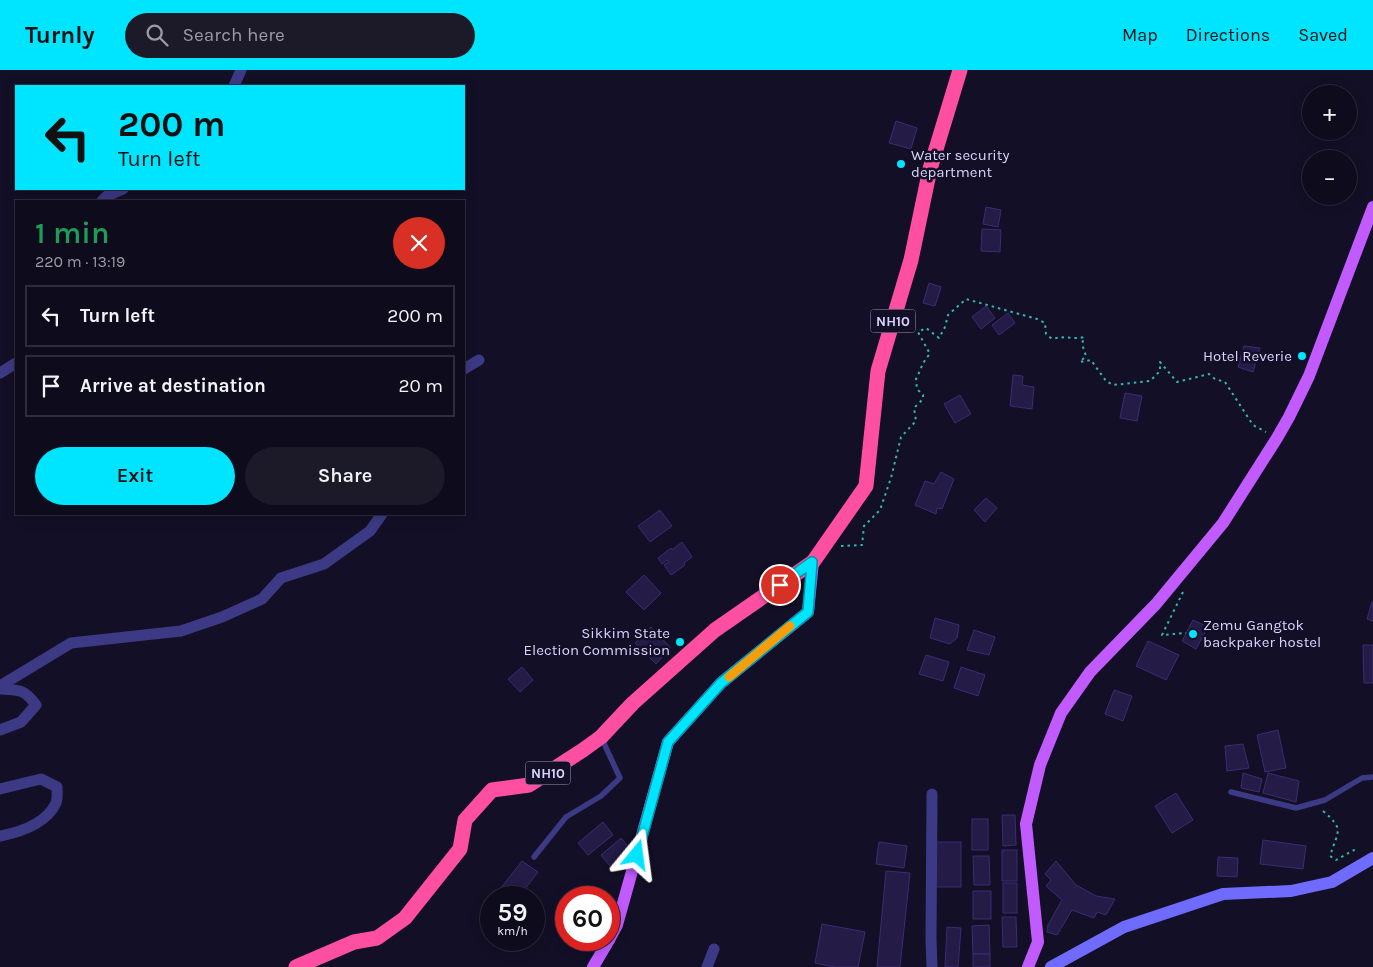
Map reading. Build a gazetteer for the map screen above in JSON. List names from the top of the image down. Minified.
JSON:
{"streets":{"highway":["NH10"]},"places":["Water security department","Hotel Reverie","Zemu Gangtok backpaker hostel","Sikkim State Election Commission"],"page":{"header":"Turnly","search":"Search here","nav":["Map","Directions","Saved"],"map_buttons":["+","−"],"turn":["200 m","Turn left"],"heading":["1 min","220 m · 13:19"],"list":[{"name":"Turn left","value":"200 m"},{"name":"Arrive at destination","value":"20 m"}],"buttons":["Exit","Share"],"speed":"59 km/h","limit":"60"}}
